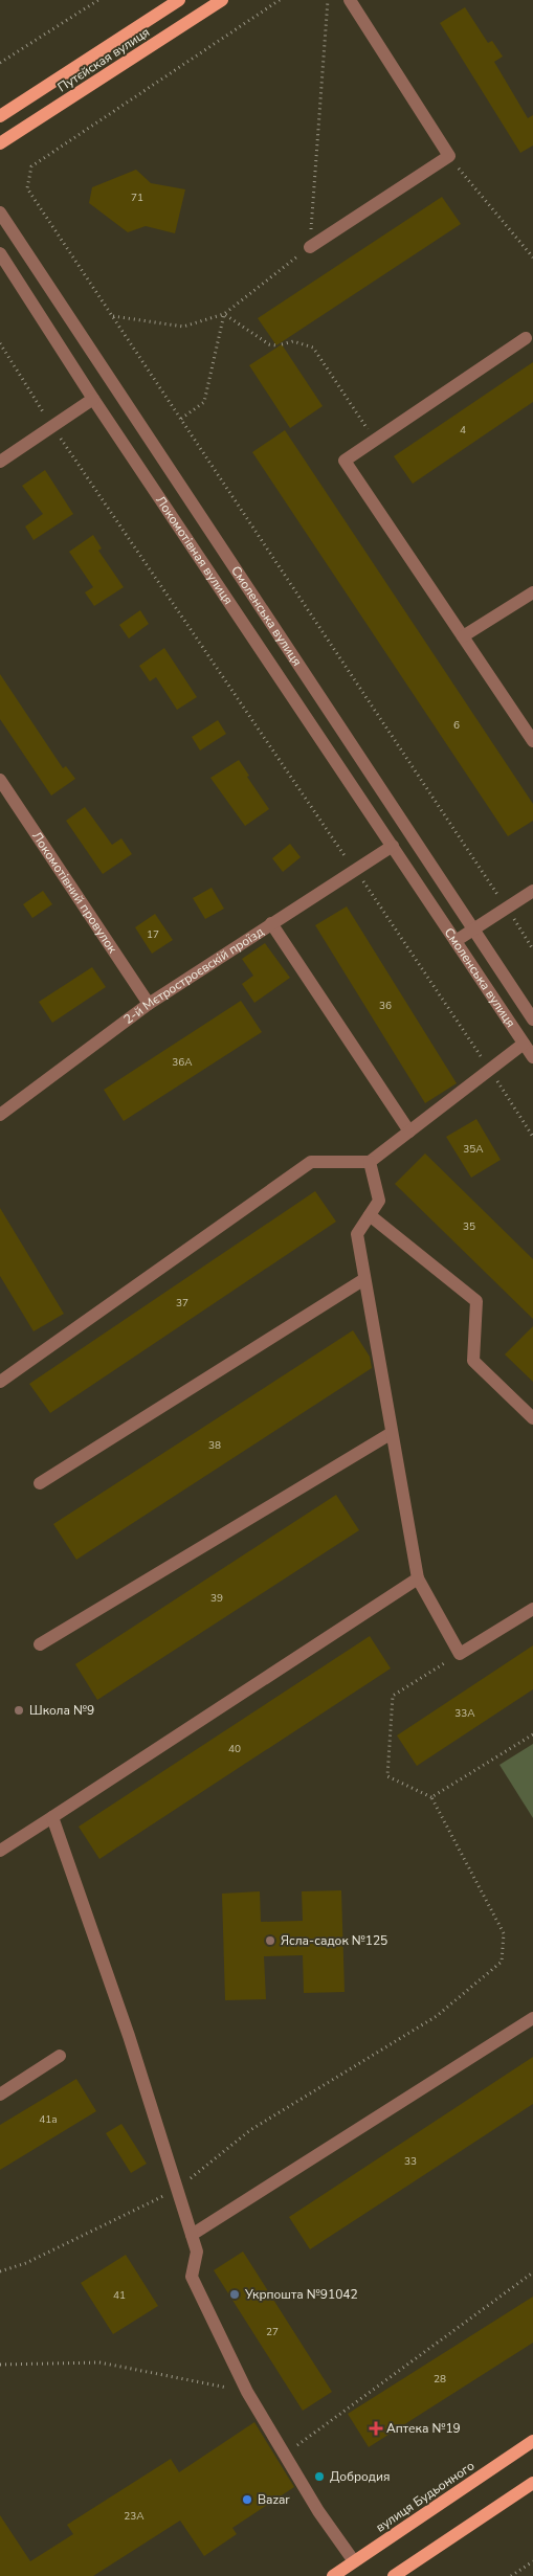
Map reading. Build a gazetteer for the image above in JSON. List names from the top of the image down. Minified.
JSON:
{"streets":{"main road":["Путєйская вулиця","вулиця Будьонного"],"street":["Локомотівная вулиця","Смоленська вулиця","Локомотівний провулок","2-й Мєтростроєвскій проїзд"]},"crossings":[["Локомотівная вулиця","Смоленська вулиця"],["Локомотівная вулиця","2-й Мєтростроєвскій проїзд"],["Смоленська вулиця","2-й Мєтростроєвскій проїзд"],["Локомотівний провулок","2-й Мєтростроєвскій проїзд"]],"places":{"other":["Школа №9","Ясла-садок №125","Укрпошта №91042","Добродия","Bazar"],"health":["Аптека №19"]},"house_numbers":["71","4","6","17","36","36А","35А","35","37","38","39","33А","40","41а","33","41","27","28","23А"]}
